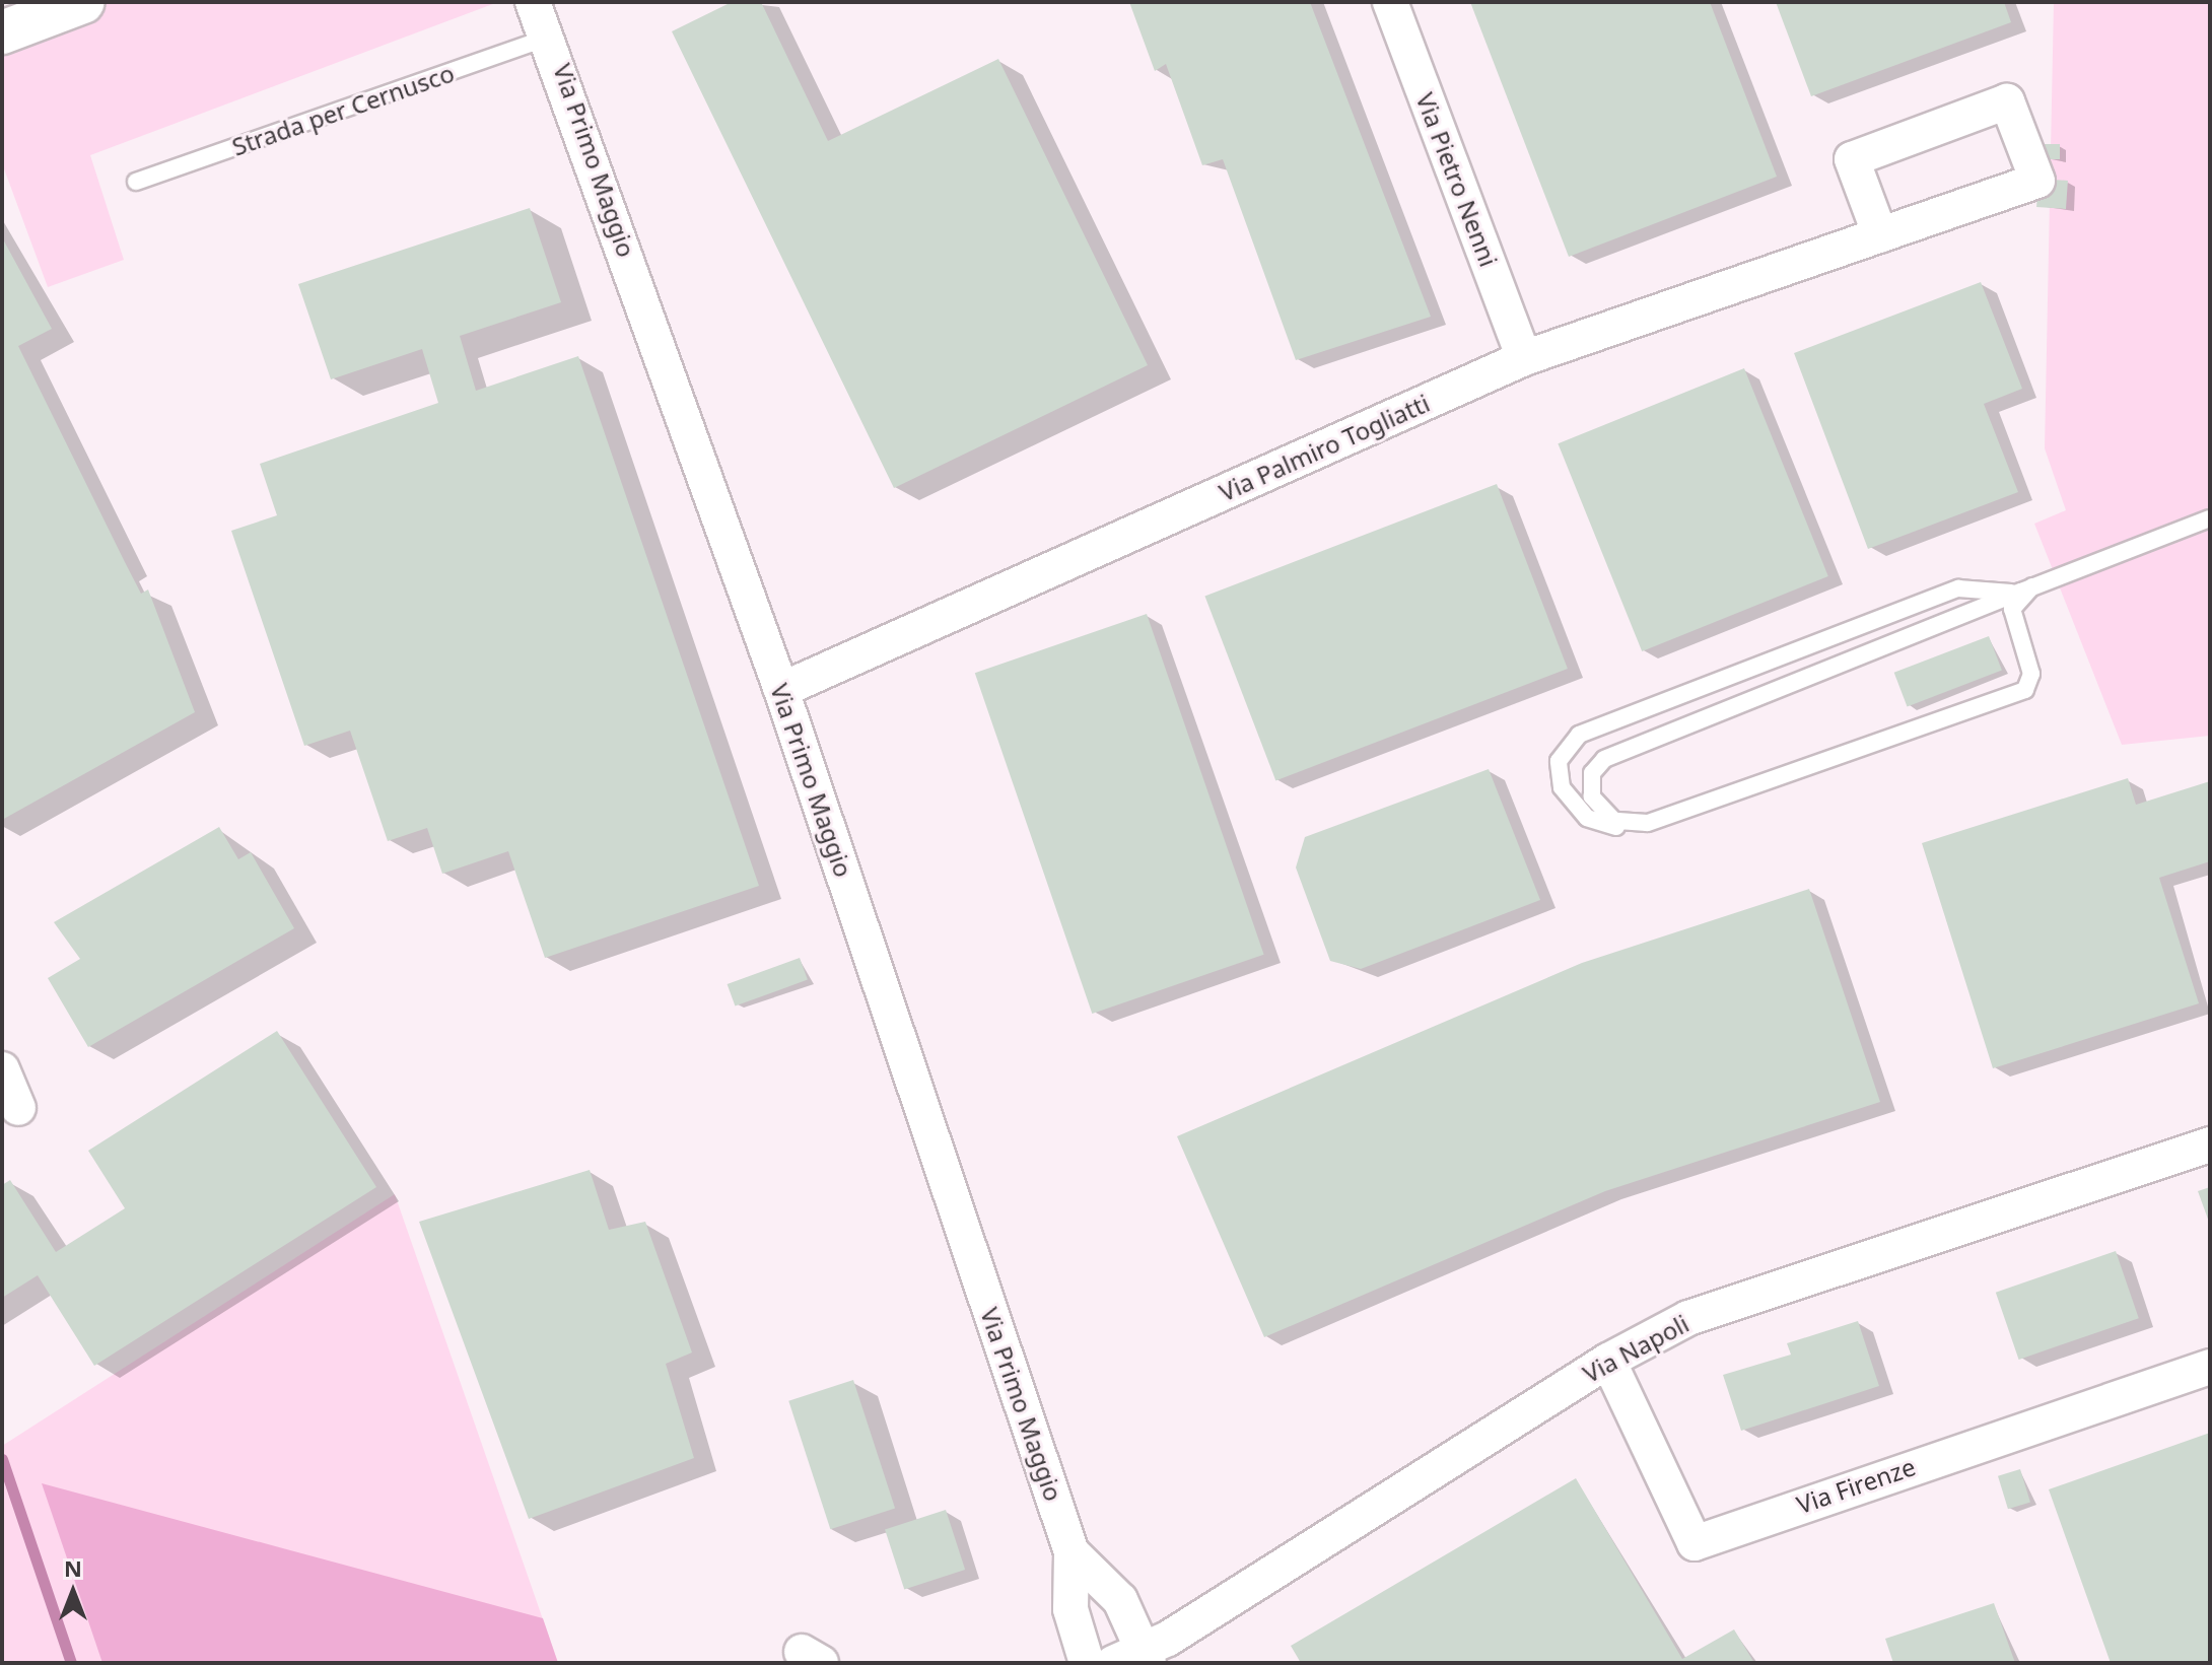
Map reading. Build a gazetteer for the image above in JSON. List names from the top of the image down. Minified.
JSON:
{"streets":{"street":["Via Primo Maggio","Via Pietro Nenni","Via Palmiro Togliatti","Via Napoli","Via Firenze"],"lane":["Strada per Cernusco"]},"crossings":[["Strada per Cernusco","Via Primo Maggio"],["Via Primo Maggio","Via Palmiro Togliatti"],["Via Primo Maggio","Via Napoli"],["Via Pietro Nenni","Via Palmiro Togliatti"],["Via Napoli","Via Firenze"]],"north":"top"}
